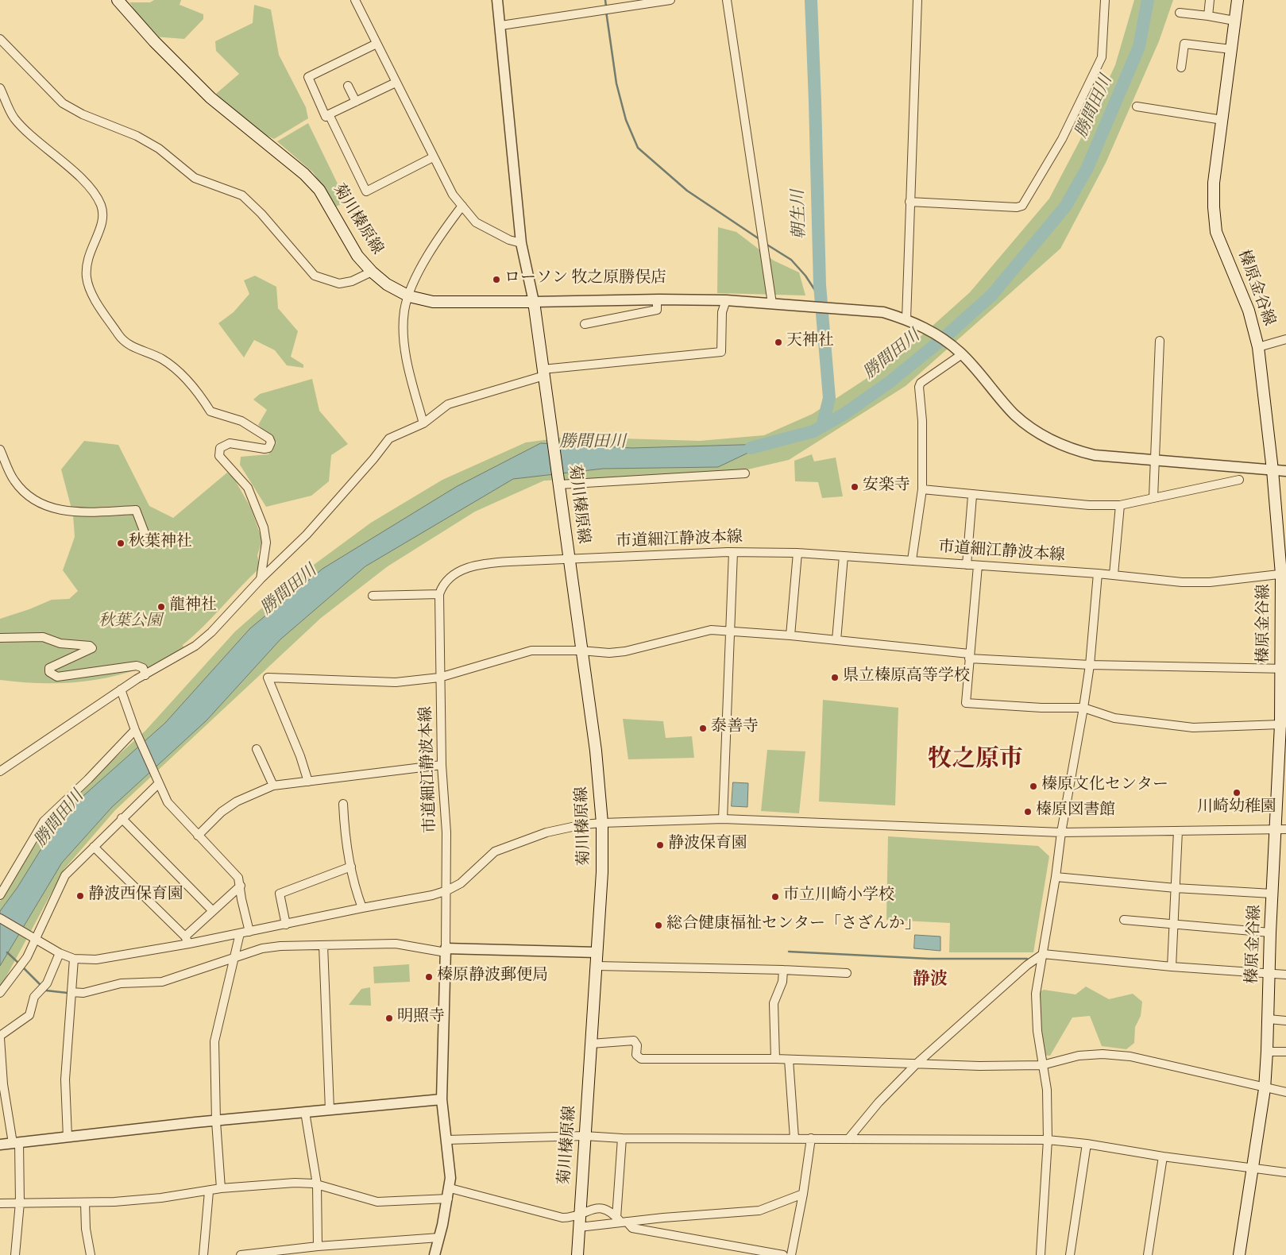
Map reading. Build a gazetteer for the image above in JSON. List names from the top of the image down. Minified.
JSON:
{"streets":{"main road":["菊川榛原線","榛原金谷線"],"street":["市道細江静波本線"]},"crossings":[["菊川榛原線","市道細江静波本線"],["榛原金谷線","市道細江静波本線"]],"districts":["牧之原市","静波"],"water":["勝間田川","朝生川"],"parks":["秋葉公園"],"places":["ローソン 牧之原勝俣店","天神社","安楽寺","秋葉神社","龍神社","県立榛原高等学校","泰善寺","榛原文化センター","川崎幼稚園","榛原図書館","静波保育園","静波西保育園","市立川崎小学校","総合健康福祉センター「さざんか」","榛原静波郵便局","明照寺"]}
